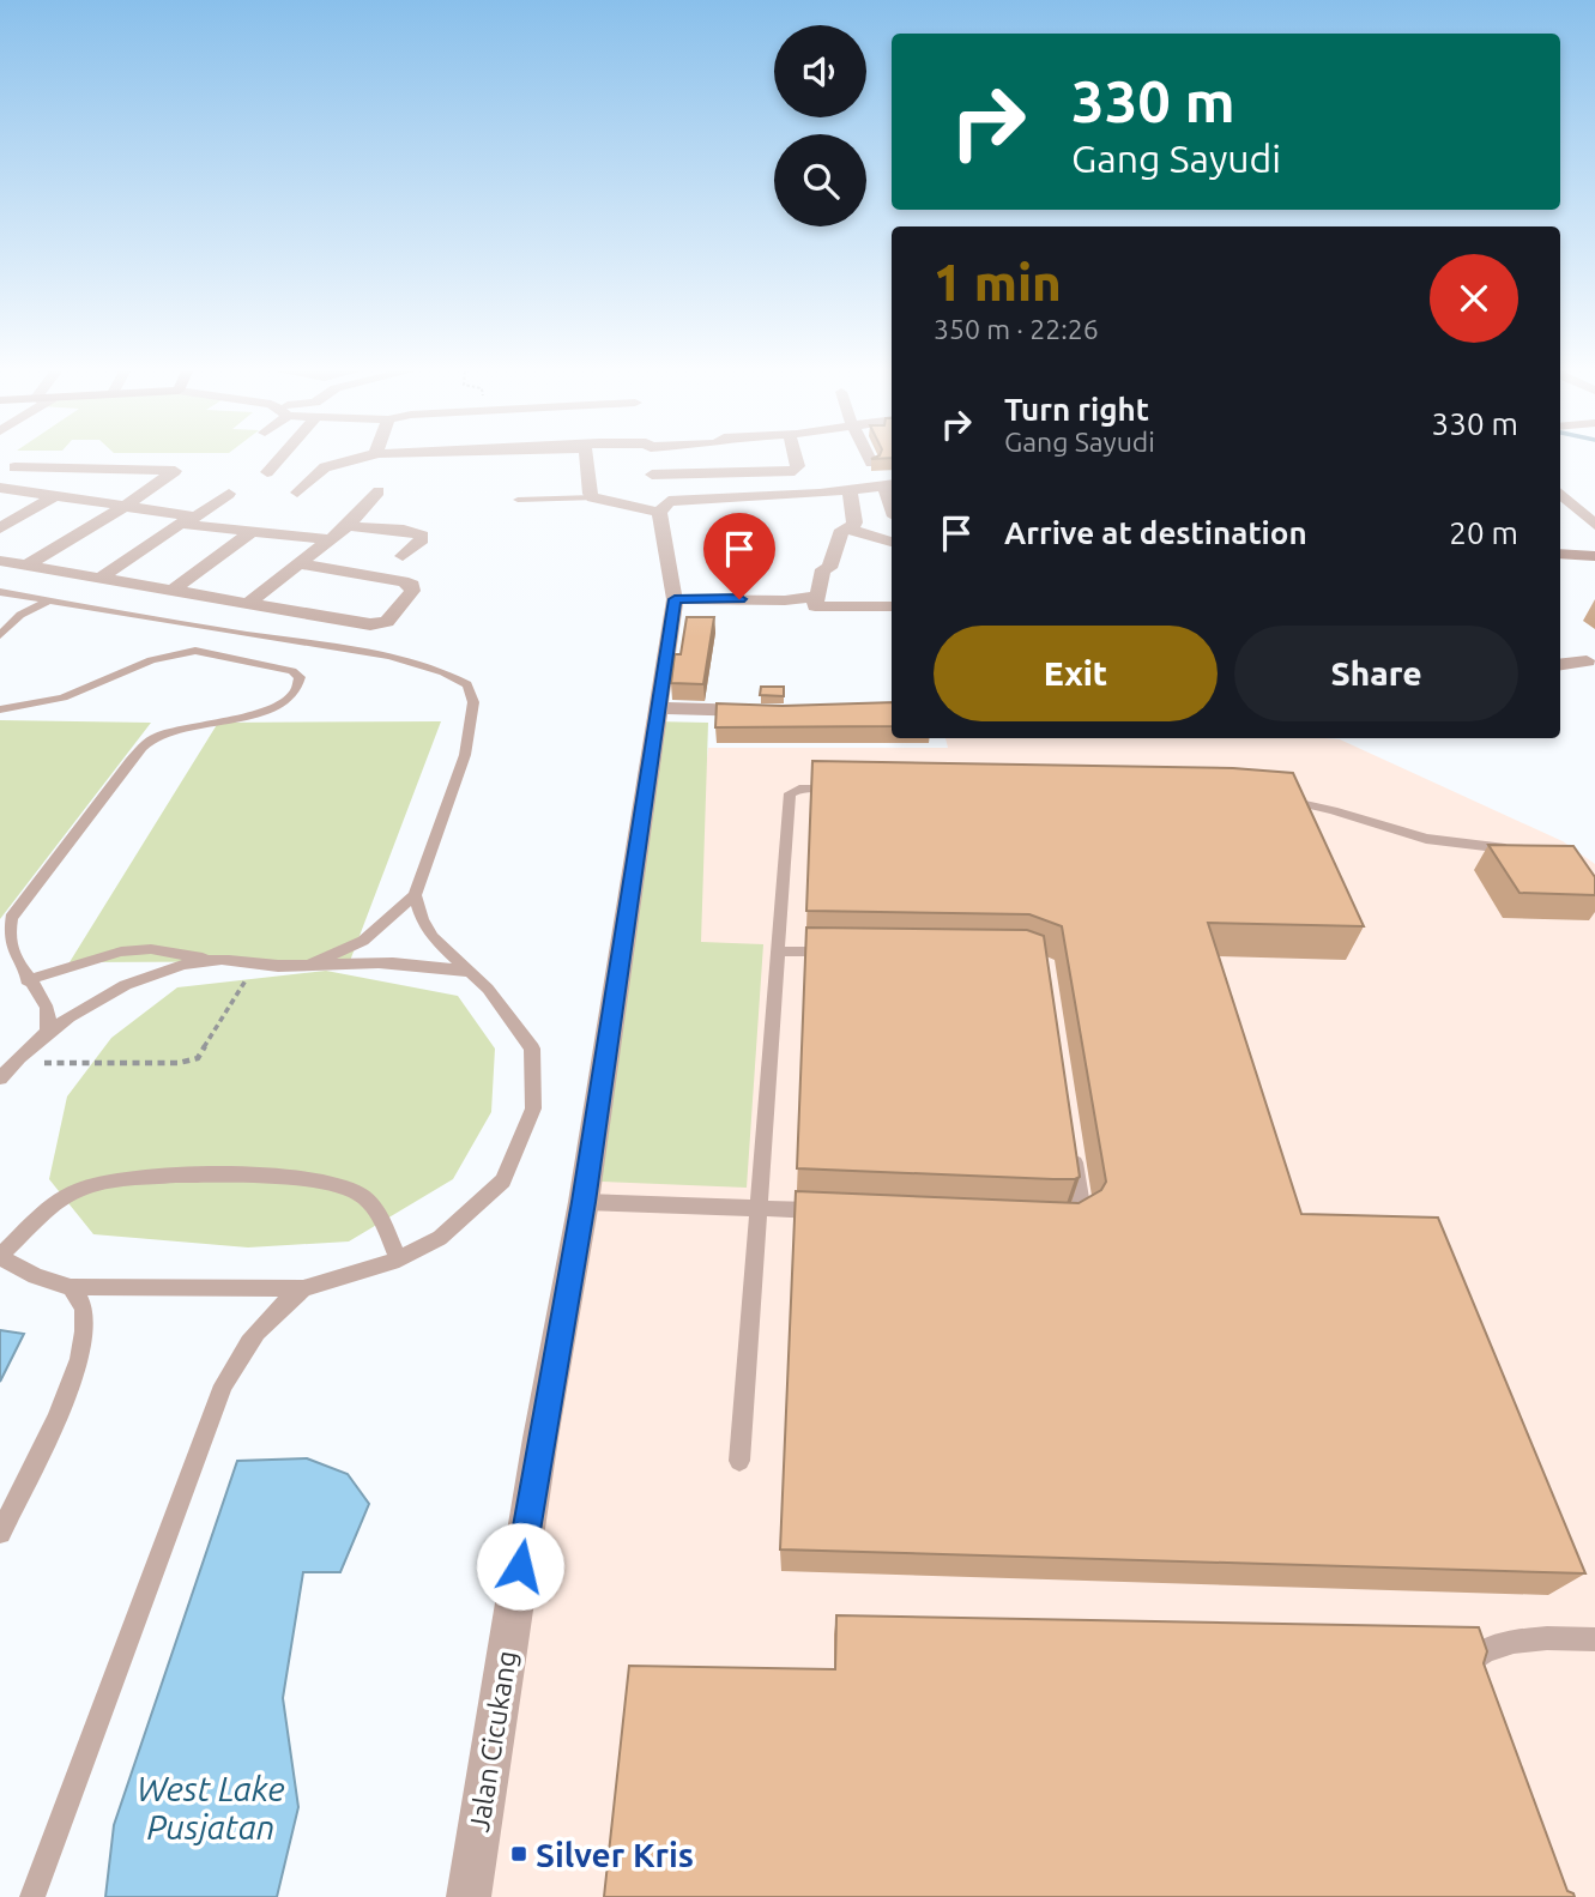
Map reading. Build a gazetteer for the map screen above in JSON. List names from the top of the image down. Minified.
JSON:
{"streets":{"street":["Jalan Cicukang"]},"water":["West Lake Pusjatan"],"places":{"transit":["Silver Kris"]},"page":{"turn":["330 m","Gang Sayudi"],"heading":["1 min","350 m · 22:26"],"list":[{"name":"Turn right","note":"Gang Sayudi","value":"330 m"},{"name":"Arrive at destination","value":"20 m"}],"buttons":["Exit","Share"]}}
